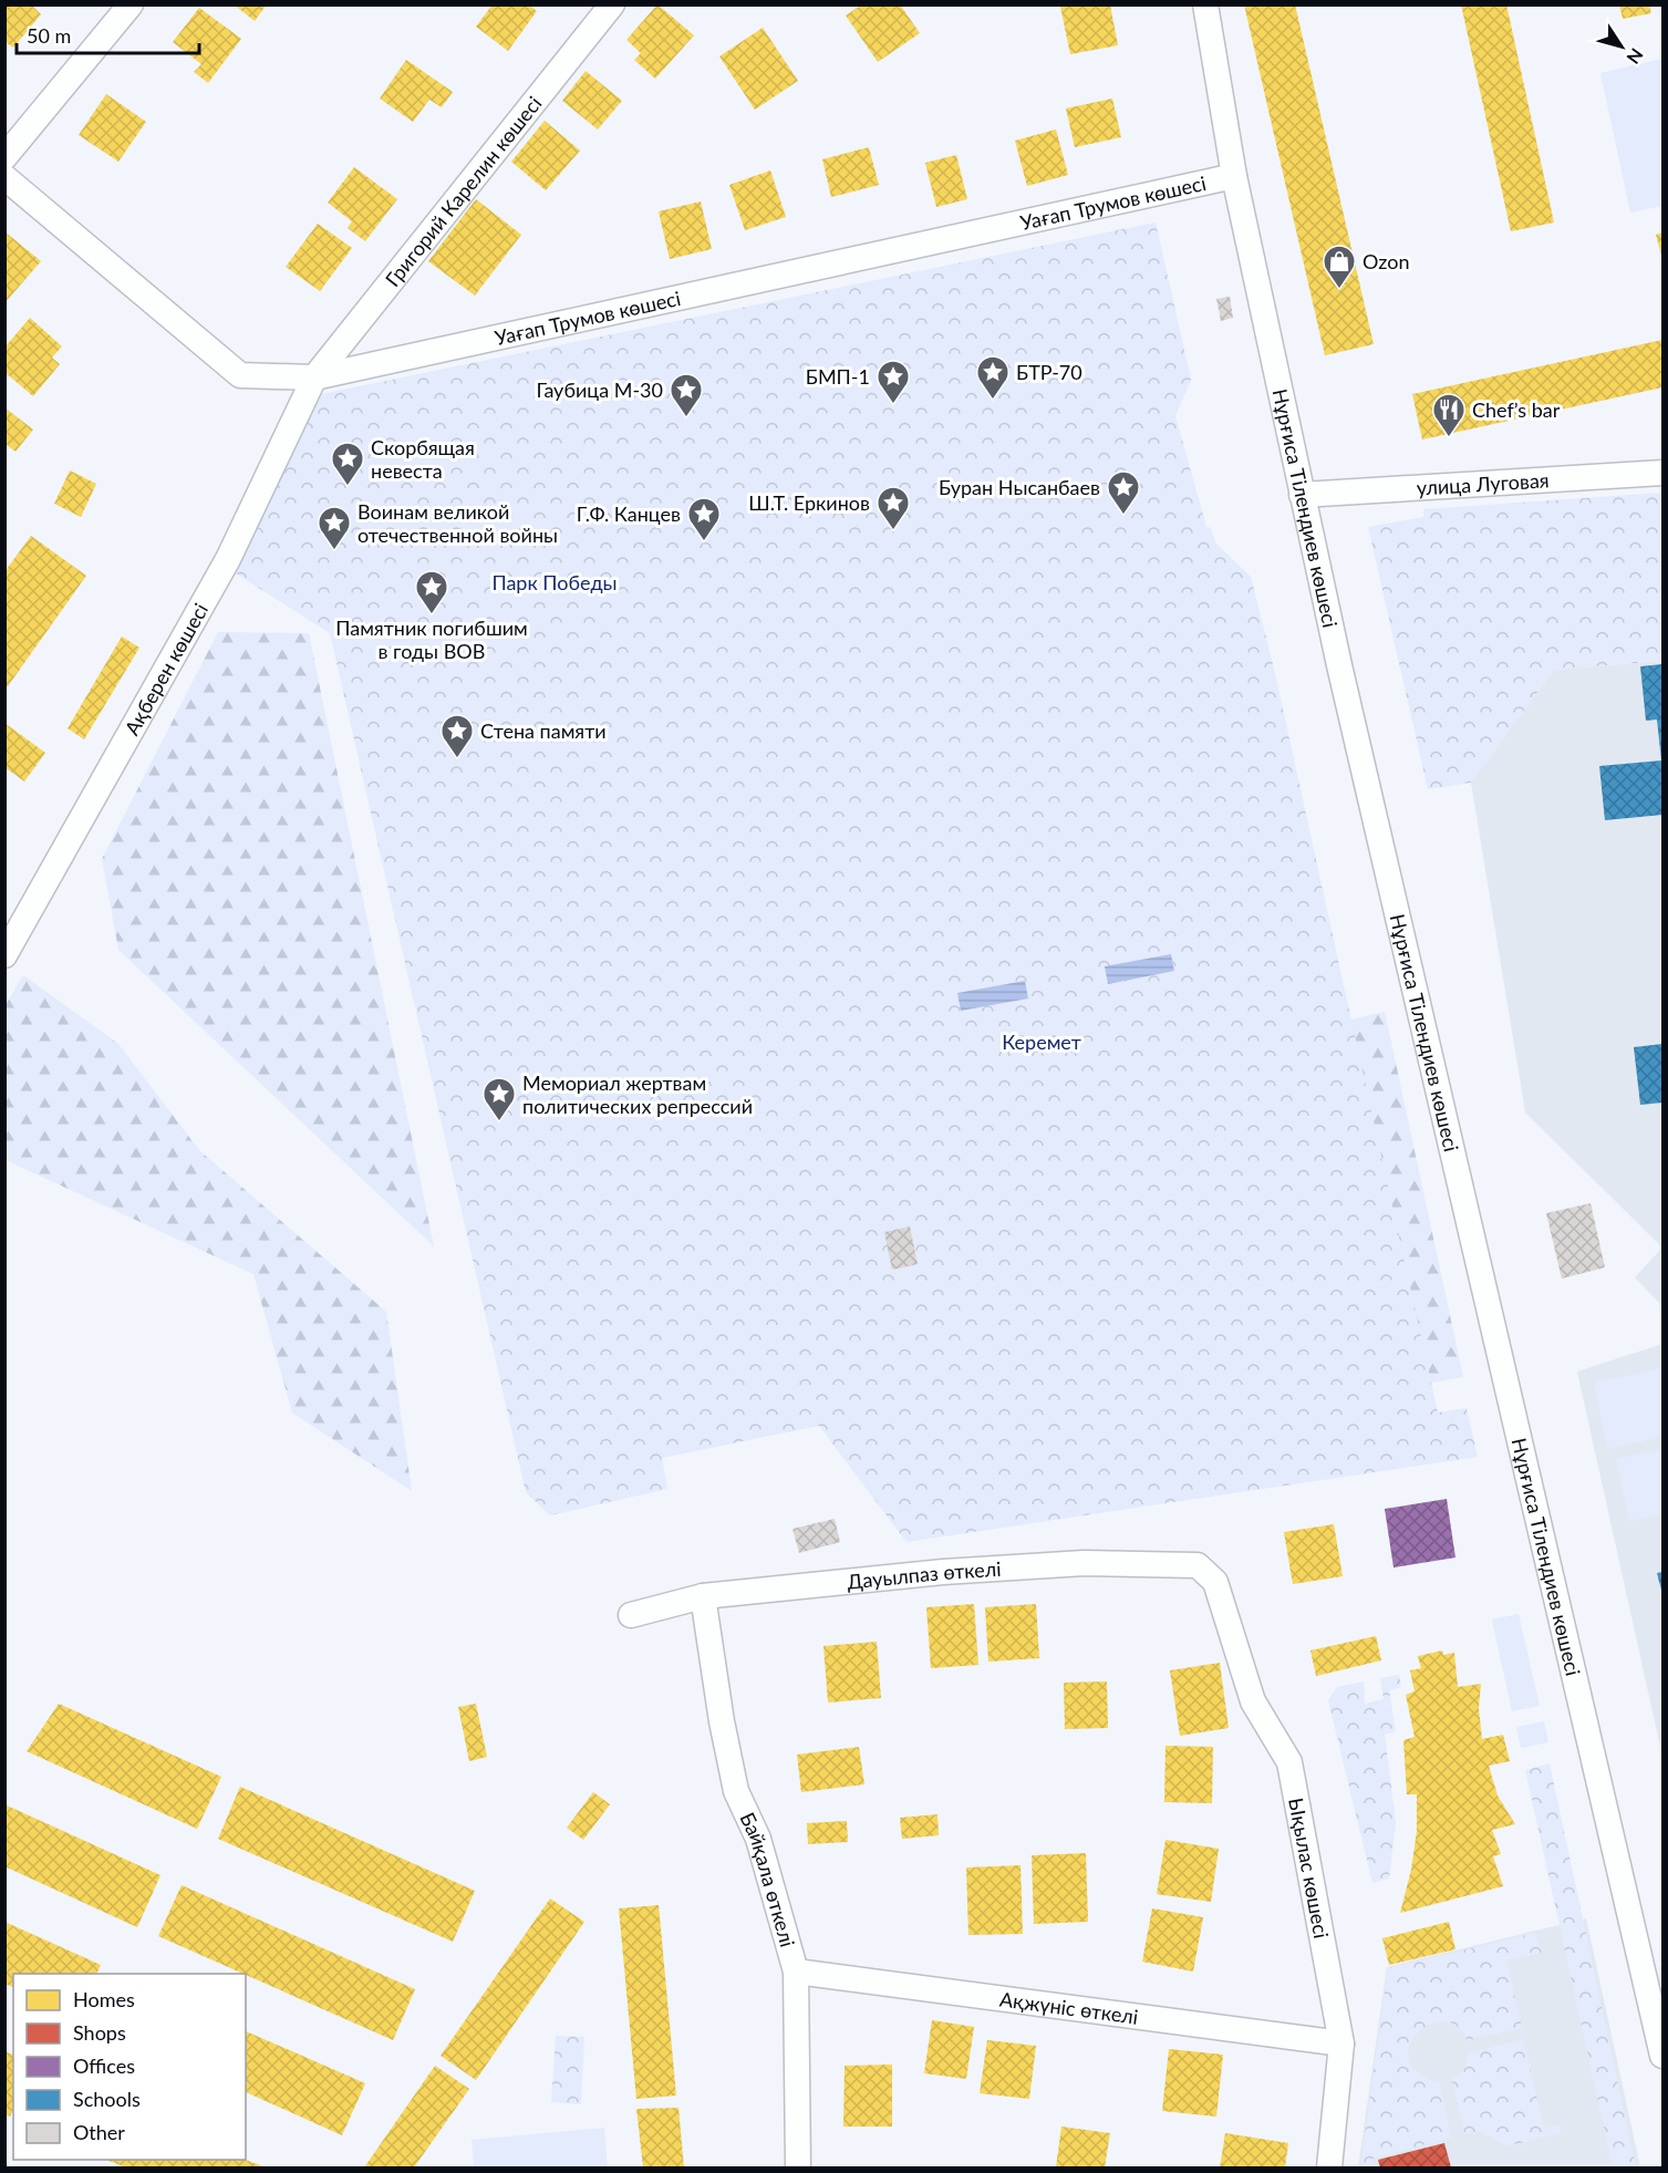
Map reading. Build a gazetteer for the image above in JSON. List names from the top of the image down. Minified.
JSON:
{"streets":{"street":["Григорий Карелин көшесі","Уағап Трумов көшесі","улица Луговая","Нұрғиса Тілендиев көшесі","Ақберен көшесі","Дауылпаз өткелі","Ықылас көшесі","Байқала өткелі","Ақжүніс өткелі"]},"crossings":[["Григорий Карелин көшесі","Уағап Трумов көшесі"],["Григорий Карелин көшесі","Ақберен көшесі"],["Уағап Трумов көшесі","Нұрғиса Тілендиев көшесі"],["Уағап Трумов көшесі","Ақберен көшесі"],["улица Луговая","Нұрғиса Тілендиев көшесі"],["Дауылпаз өткелі","Ықылас көшесі"],["Дауылпаз өткелі","Байқала өткелі"],["Ықылас көшесі","Ақжүніс өткелі"],["Байқала өткелі","Ақжүніс өткелі"]],"parks":["Парк Победы","Керемет"],"places":{"shop":["Ozon"],"place":["БТР-70","БМП-1","Гаубица М-30","Скорбящая невеста","Буран Нысанбаев","Ш.Т. Еркинов","Г.Ф. Канцев","Воинам великой отечественной войны","Памятник погибшим в годы ВОВ","Стена памяти","Мемориал жертвам политических репрессий"],"restaurant":["Chef’s bar"]},"legend":["Homes","Shops","Offices","Schools","Other"],"scale_bar":"50 m","north":"bottom right"}
